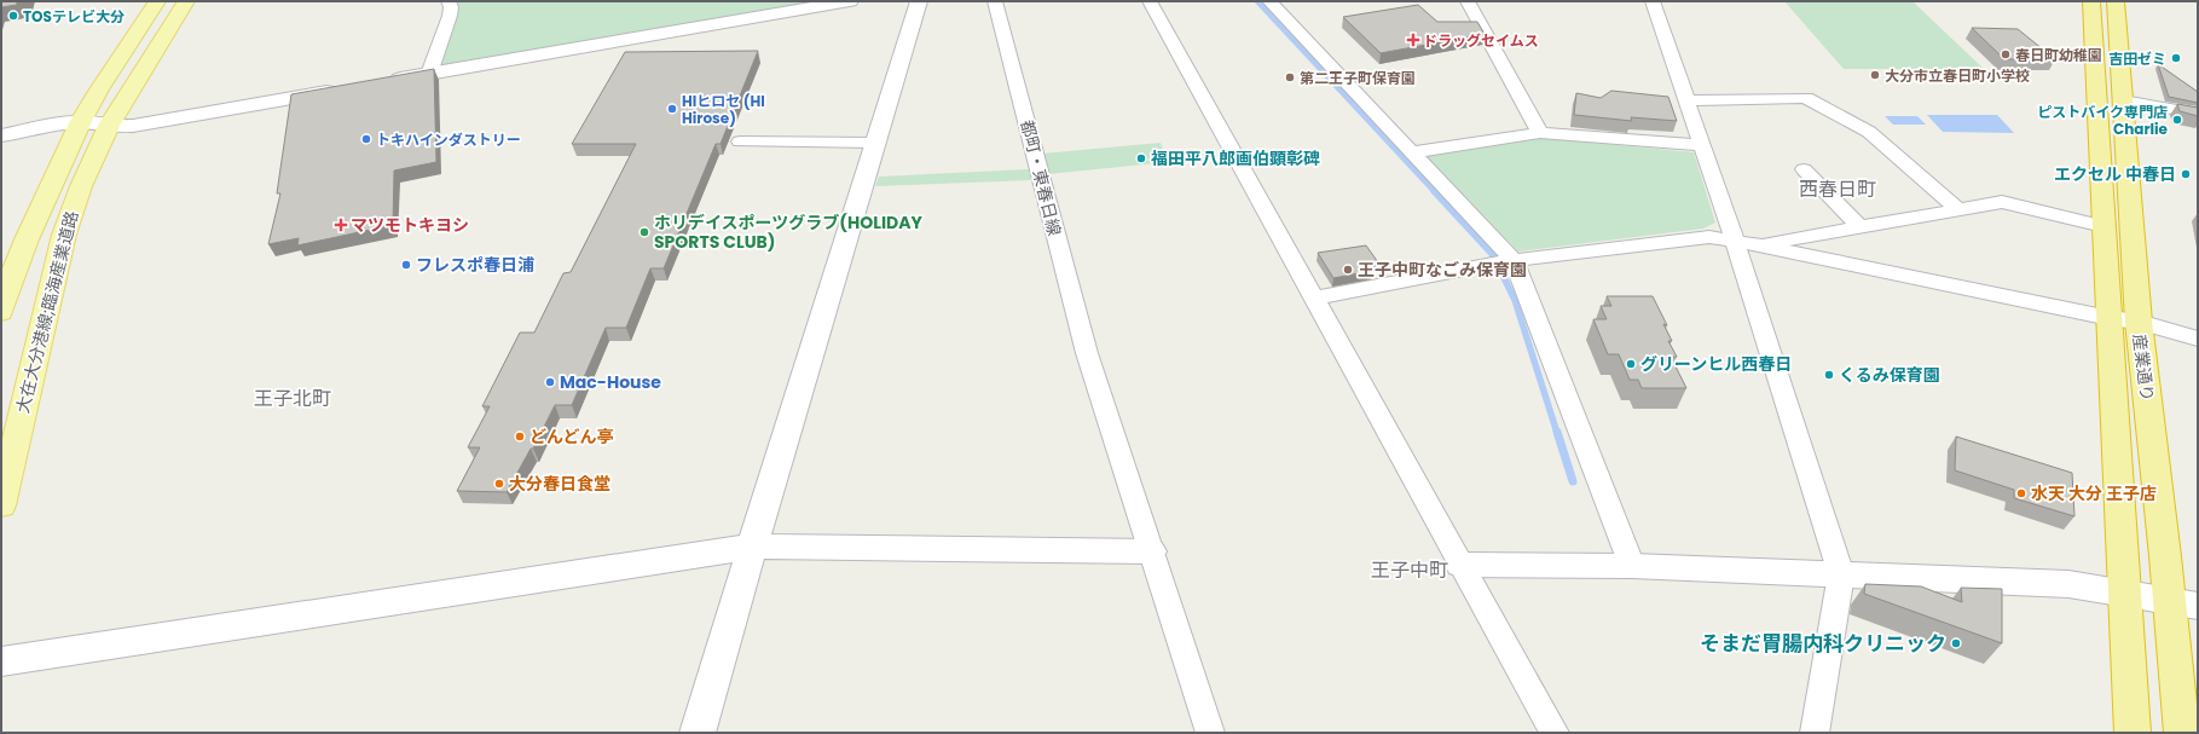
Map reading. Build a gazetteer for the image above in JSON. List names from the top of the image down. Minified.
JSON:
{"streets":{"highway":["産業通り"],"main road":["大在大分港線;臨海産業道路"],"street":["都町・東春日線"]},"districts":["西春日町","王子北町","王子中町"],"places":{"other":["TOSテレビ大分","春日町幼稚園","吉田ゼミ","大分市立春日町小学校","第二王子町保育園","HIヒロセ (HI Hirose)","ピストバイク専門店 Charlie","トキハインダストリー","福田平八郎画伯顕彰碑","エクセル 中春日","ホリデイスポーツグラブ(HOLIDAY SPORTS CLUB)","フレスポ春日浦","王子中町なごみ保育園","グリーンヒル西春日","くるみ保育園","Mac-House","どんどん亭","大分春日食堂","水天 大分 王子店","そまだ胃腸内科クリニック"],"health":["ドラッグセイムス","マツモトキヨシ"]}}
